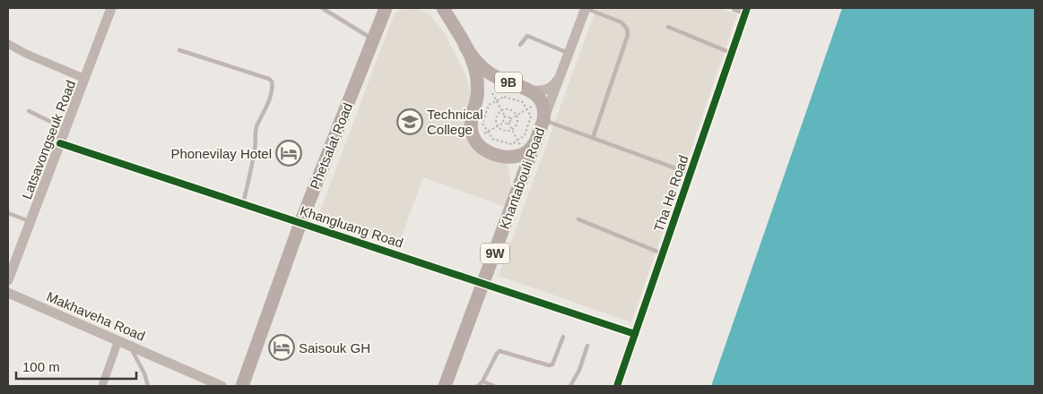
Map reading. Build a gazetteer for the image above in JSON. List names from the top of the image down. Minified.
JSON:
{"streets":{"main road":["9B","Phetsalat Road","Khantabouli Road","9W"],"street":["Latsavongseuk Road","Tha He Road","Khangluang Road","Makhaveha Road"]},"crossings":[["9B","Khantabouli Road"],["Latsavongseuk Road","Khangluang Road"],["Phetsalat Road","Khangluang Road"],["Khantabouli Road","Khangluang Road"],["Tha He Road","Khangluang Road"]],"places":{"school or university":["Technical College"],"hotel":["Phonevilay Hotel","Saisouk GH"]},"scale_bar":"100 m"}
